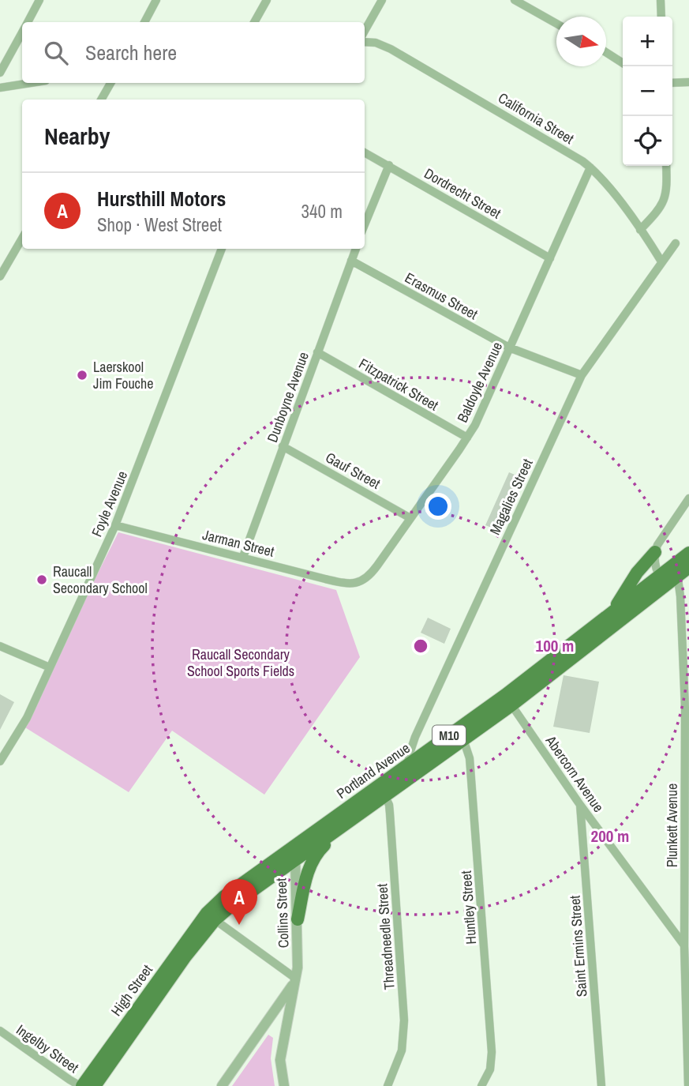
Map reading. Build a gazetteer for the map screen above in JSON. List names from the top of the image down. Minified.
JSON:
{"streets":{"main road":["M10","Portland Avenue","High Street"],"street":["California Street","Dordrecht Street","Erasmus Street","Baldoyle Avenue","Fitzpatrick Street","Dunboyne Avenue","Gauf Street","Magalies Street","Foyle Avenue","Jarman Street","Abercorn Avenue","Plunkett Avenue","Huntley Street","Collins Street","Threadneedle Street","Saint Ermins Street","Ingelby Street"]},"crossings":[["California Street","Baldoyle Avenue"],["California Street","Magalies Street"],["Dordrecht Street","Baldoyle Avenue"],["Erasmus Street","Baldoyle Avenue"],["Erasmus Street","Dunboyne Avenue"],["Erasmus Street","Magalies Street"],["Baldoyle Avenue","Fitzpatrick Street"],["Baldoyle Avenue","Gauf Street"],["Baldoyle Avenue","Jarman Street"],["Fitzpatrick Street","Dunboyne Avenue"],["Dunboyne Avenue","Gauf Street"],["Dunboyne Avenue","Jarman Street"],["Magalies Street","Portland Avenue"],["Foyle Avenue","Jarman Street"],["Portland Avenue","Abercorn Avenue"],["Portland Avenue","Plunkett Avenue"],["Portland Avenue","Huntley Street"],["Portland Avenue","Collins Street"],["Portland Avenue","Threadneedle Street"],["Portland Avenue","High Street"],["Abercorn Avenue","Plunkett Avenue"],["Abercorn Avenue","Saint Ermins Street"],["High Street","Ingelby Street"]],"parks":["Raucall Secondary School Sports Fields"],"places":["Laerskool Jim Fouche","Raucall Secondary School"],"north":"right","page":{"map_buttons":["+","−"],"search":"Search here","heading":"Nearby","list":[{"mark":"A","name":"Hursthill Motors","note":"Shop · West Street","value":"340 m"}],"pins":"A"},"rings":["100 m","200 m"]}
